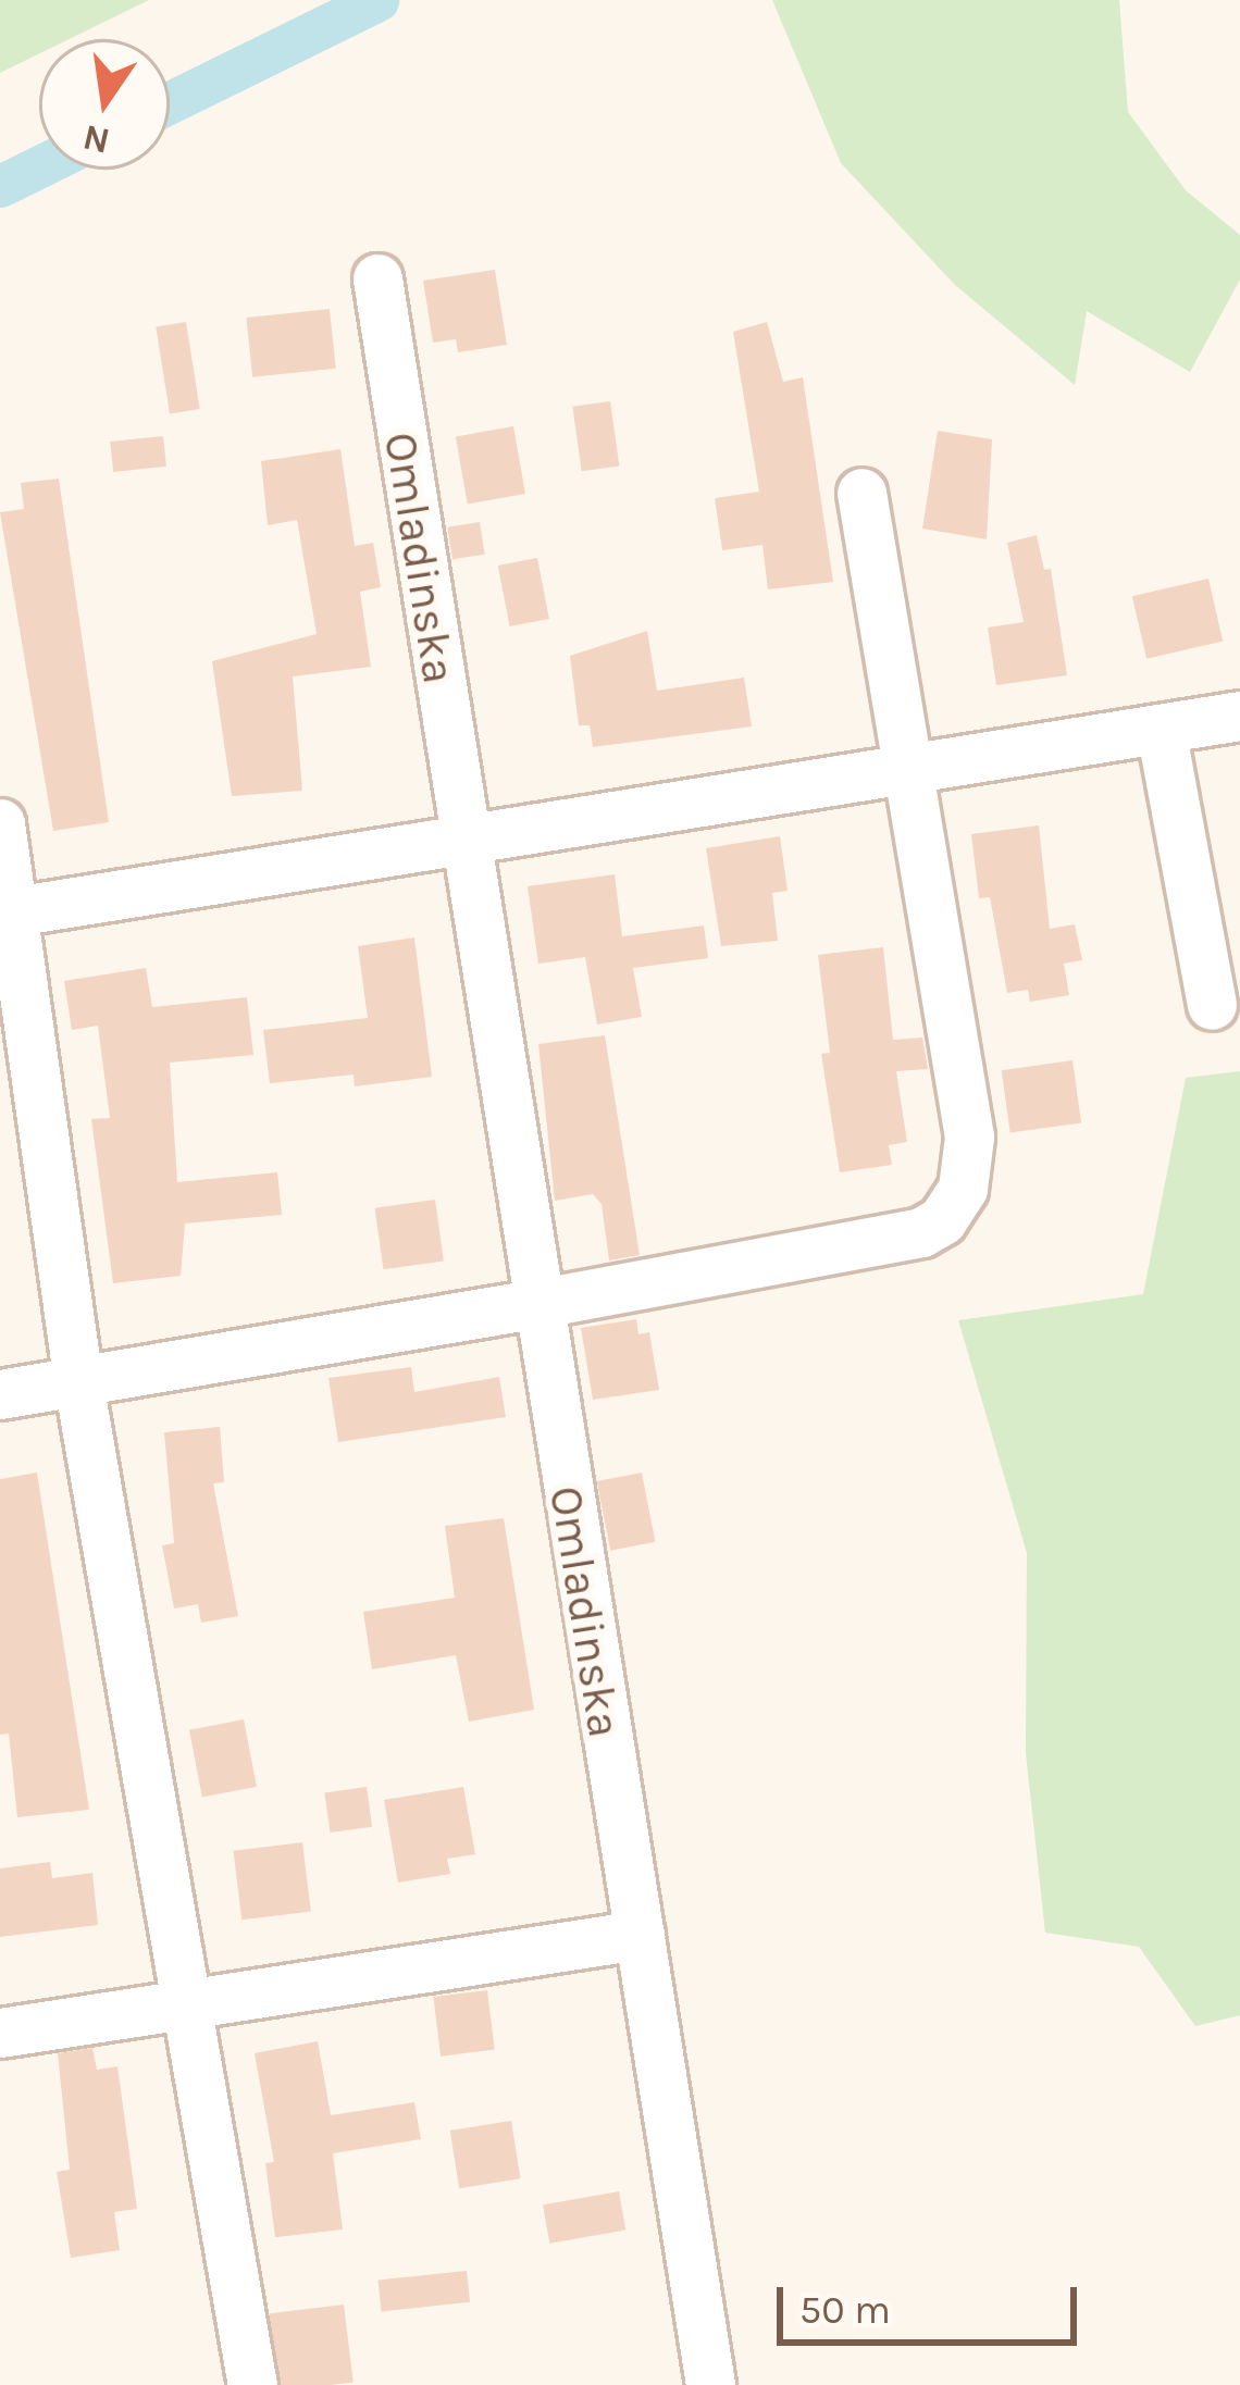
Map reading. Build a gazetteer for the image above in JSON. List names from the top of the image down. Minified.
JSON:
{"streets":{"street":["Omladinska"]},"scale_bar":"50 m","north":"bottom"}
